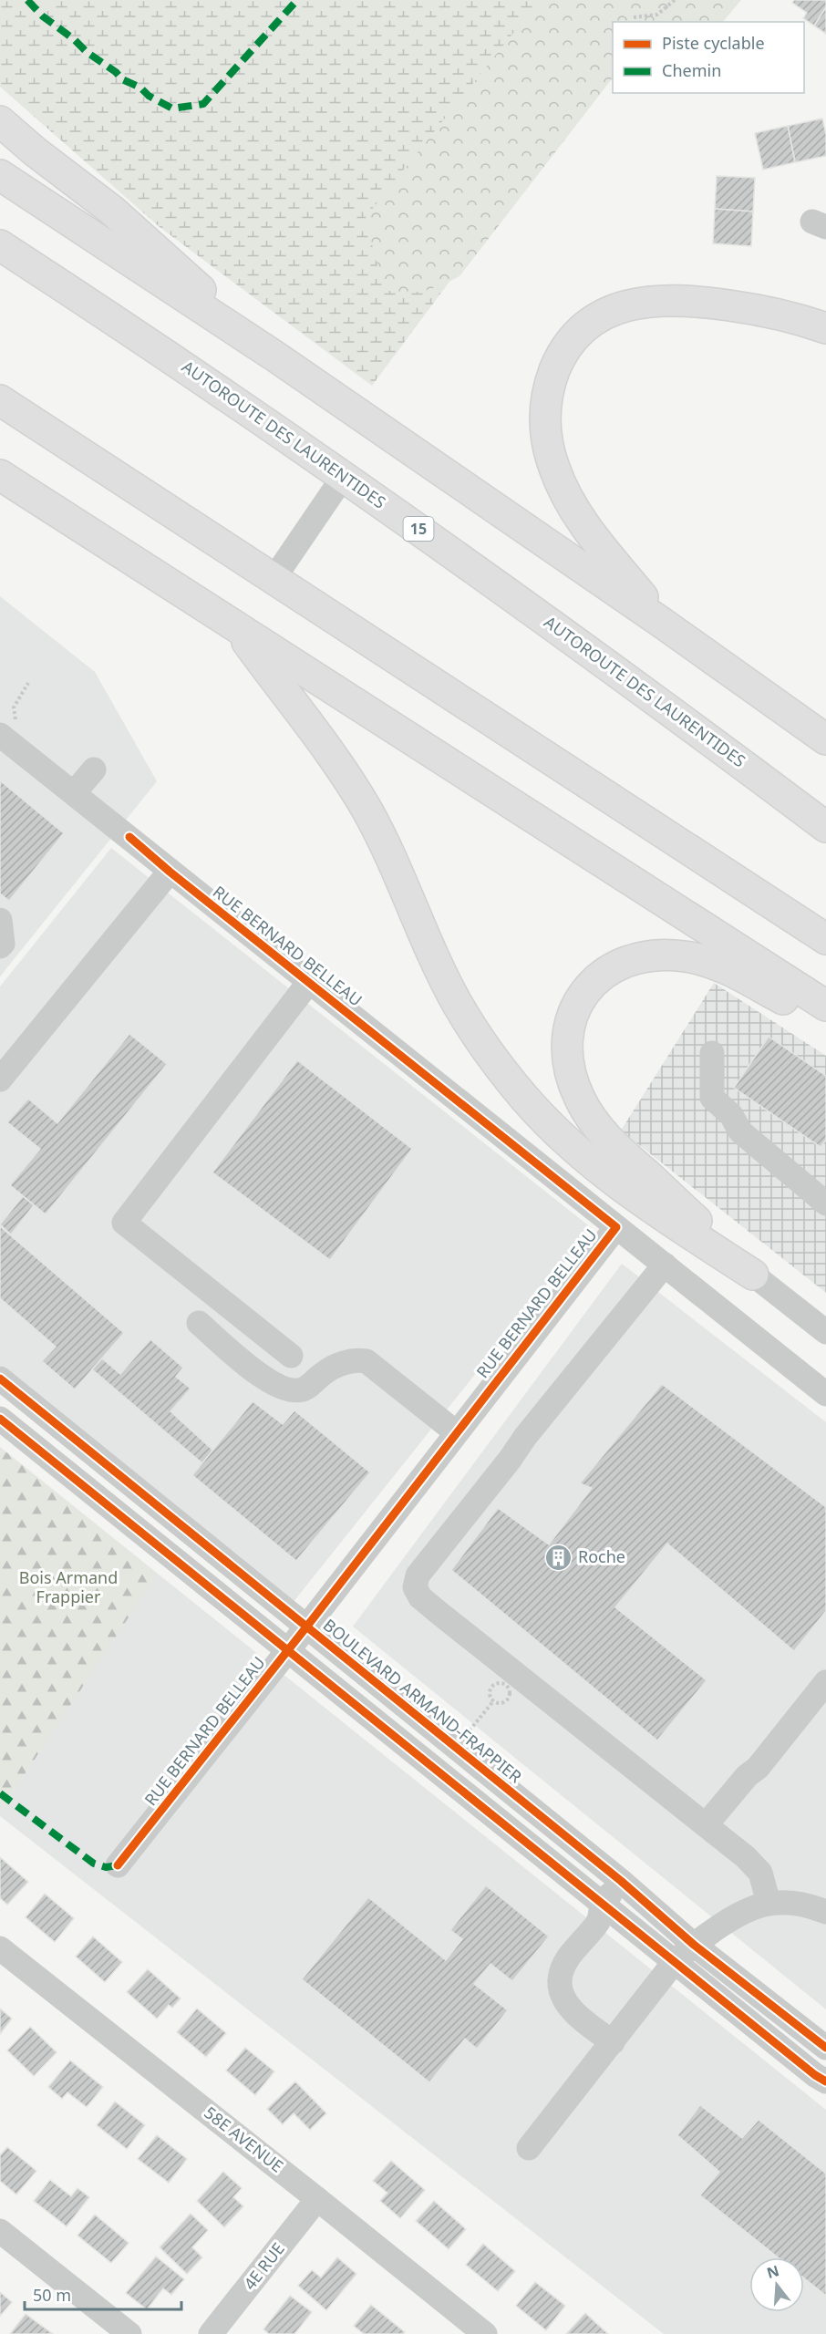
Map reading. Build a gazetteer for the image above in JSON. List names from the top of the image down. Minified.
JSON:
{"streets":{"highway":["AUTOROUTE DES LAURENTIDES","15"],"street":["RUE BERNARD BELLEAU","BOULEVARD ARMAND-FRAPPIER","58E AVENUE","4E RUE"]},"crossings":[["RUE BERNARD BELLEAU","BOULEVARD ARMAND-FRAPPIER"],["58E AVENUE","4E RUE"]],"parks":["Bois Armand Frappier"],"places":{"building":["Roche"]},"legend":["Piste cyclable","Chemin"],"scale_bar":"50 m","north":"top"}
